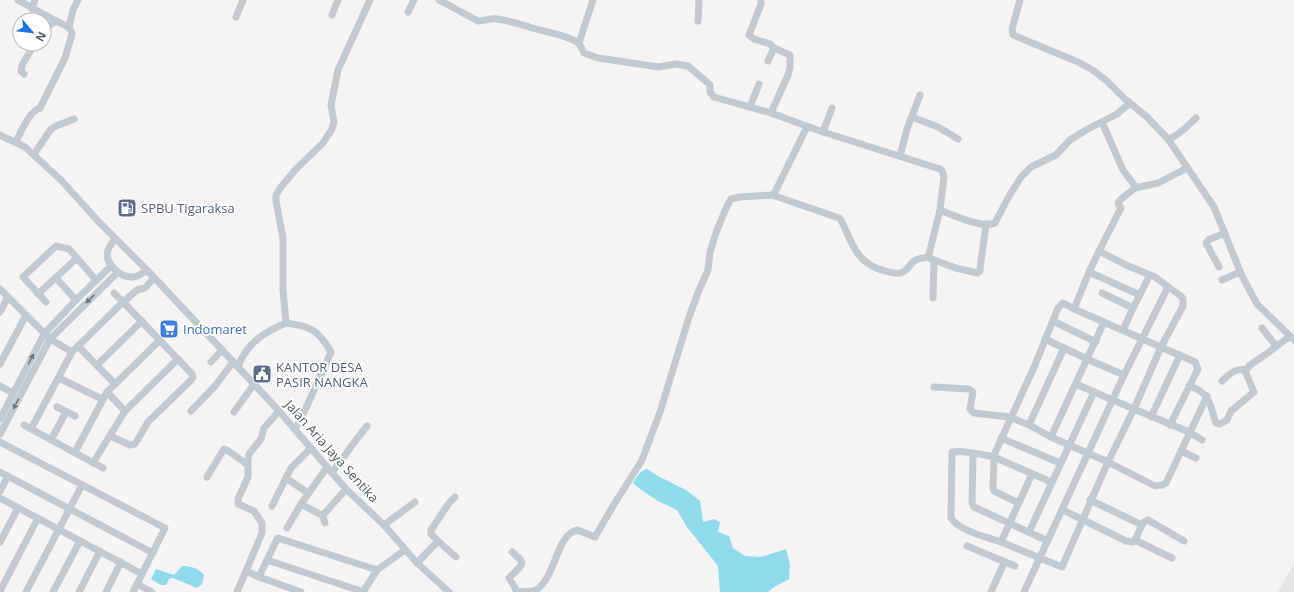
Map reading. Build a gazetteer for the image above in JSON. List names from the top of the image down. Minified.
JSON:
{"streets":{"street":["Jalan Aria Jaya Sentika"]},"places":{"fuel station":["SPBU Tigaraksa"],"supermarket":["Indomaret"],"public building":["KANTOR DESA PASIR NANGKA"]},"north":"bottom right"}
